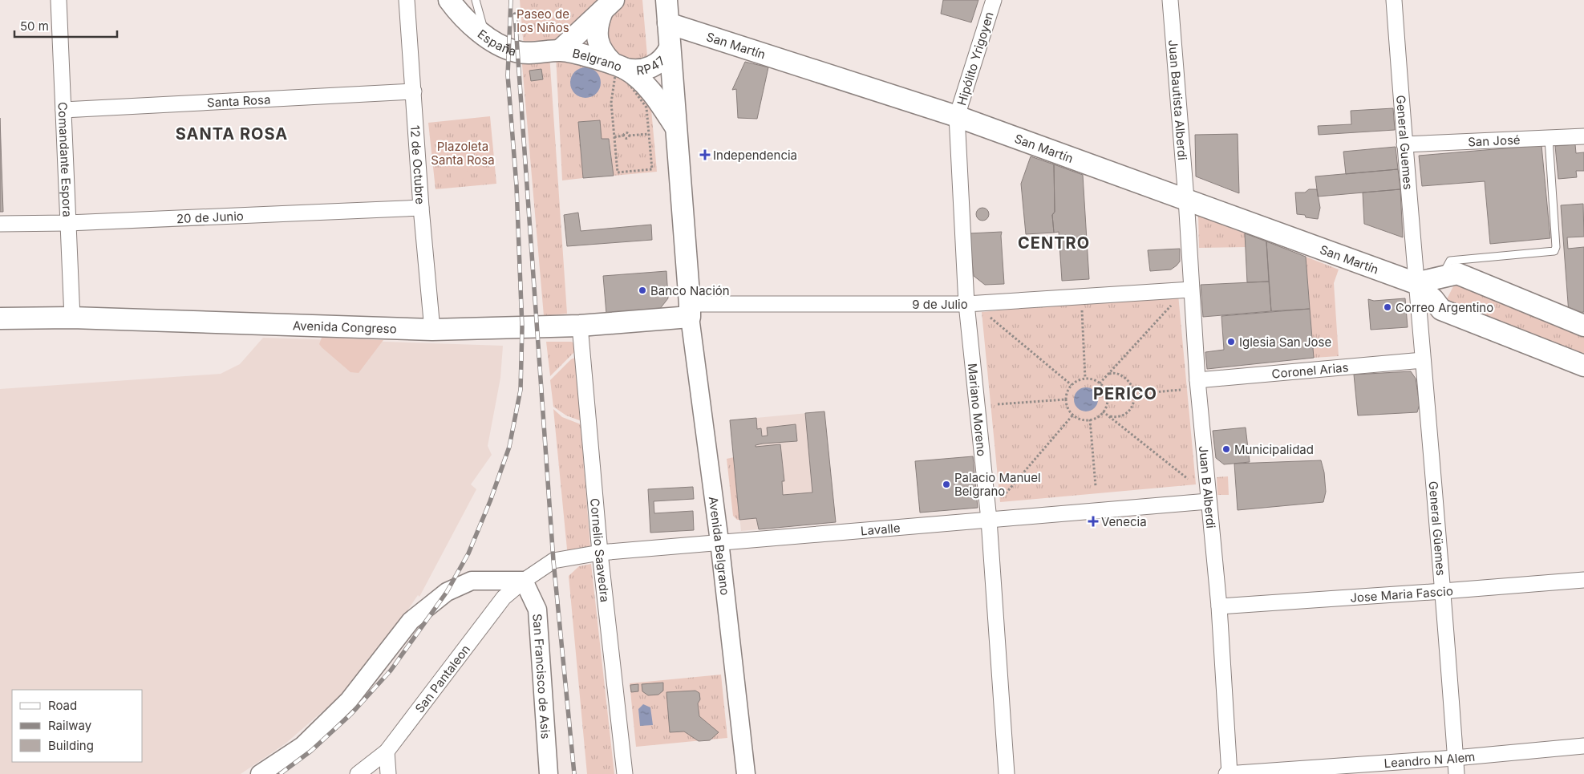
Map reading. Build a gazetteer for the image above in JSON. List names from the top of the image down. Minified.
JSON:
{"streets":{"main road":["España","San Martín","Belgrano","RP47","Avenida Congreso"],"street":["Hipólito Yrigoyen","Juan Bautista Alberdi","Santa Rosa","San José","General Guemes","Comandante Espora","12 de Octubre","20 de Junio","9 de Julio","Coronel Arias","Mariano Moreno","Juan B Alberdi","Lavalle","General Güemes","Avenida Belgrano","Cornelio Saavedra","Jose Maria Fascio","San Francisco de Asis","San Pantaleon","Leandro N Alem"]},"crossings":[["España","Belgrano"],["San Martín","Hipólito Yrigoyen"],["San Martín","Belgrano"],["San Martín","Juan Bautista Alberdi"],["San Martín","General Guemes"],["San Martín","Mariano Moreno"],["San Martín","Juan B Alberdi"],["San Martín","General Güemes"],["Hipólito Yrigoyen","Mariano Moreno"],["Belgrano","RP47"],["Belgrano","9 de Julio"],["Belgrano","Avenida Congreso"],["Belgrano","Avenida Belgrano"],["Juan Bautista Alberdi","Juan B Alberdi"],["Santa Rosa","Comandante Espora"],["Santa Rosa","12 de Octubre"],["San José","General Guemes"],["General Guemes","General Güemes"],["Comandante Espora","20 de Junio"],["Comandante Espora","Avenida Congreso"],["12 de Octubre","20 de Junio"],["12 de Octubre","Avenida Congreso"],["9 de Julio","Avenida Congreso"],["9 de Julio","Mariano Moreno"],["9 de Julio","Juan B Alberdi"],["9 de Julio","Avenida Belgrano"],["Avenida Congreso","Avenida Belgrano"],["Avenida Congreso","Cornelio Saavedra"],["Coronel Arias","Juan B Alberdi"],["Coronel Arias","General Güemes"],["Mariano Moreno","Lavalle"],["Juan B Alberdi","Lavalle"],["Juan B Alberdi","Jose Maria Fascio"],["Juan B Alberdi","Leandro N Alem"],["Lavalle","Avenida Belgrano"],["Lavalle","Cornelio Saavedra"],["Lavalle","San Pantaleon"],["General Güemes","Jose Maria Fascio"],["General Güemes","Leandro N Alem"],["San Francisco de Asis","San Pantaleon"]],"districts":["SANTA ROSA","CENTRO","PERICO"],"parks":["Paseo de los Niños","Plazoleta Santa Rosa"],"places":{"health":["Independencia","Venecia"],"other":["Banco Nación","Correo Argentino","Iglesia San Jose","Municipalidad","Palacio Manuel Belgrano"]},"legend":["Road","Railway","Building"],"scale_bar":"50 m"}
